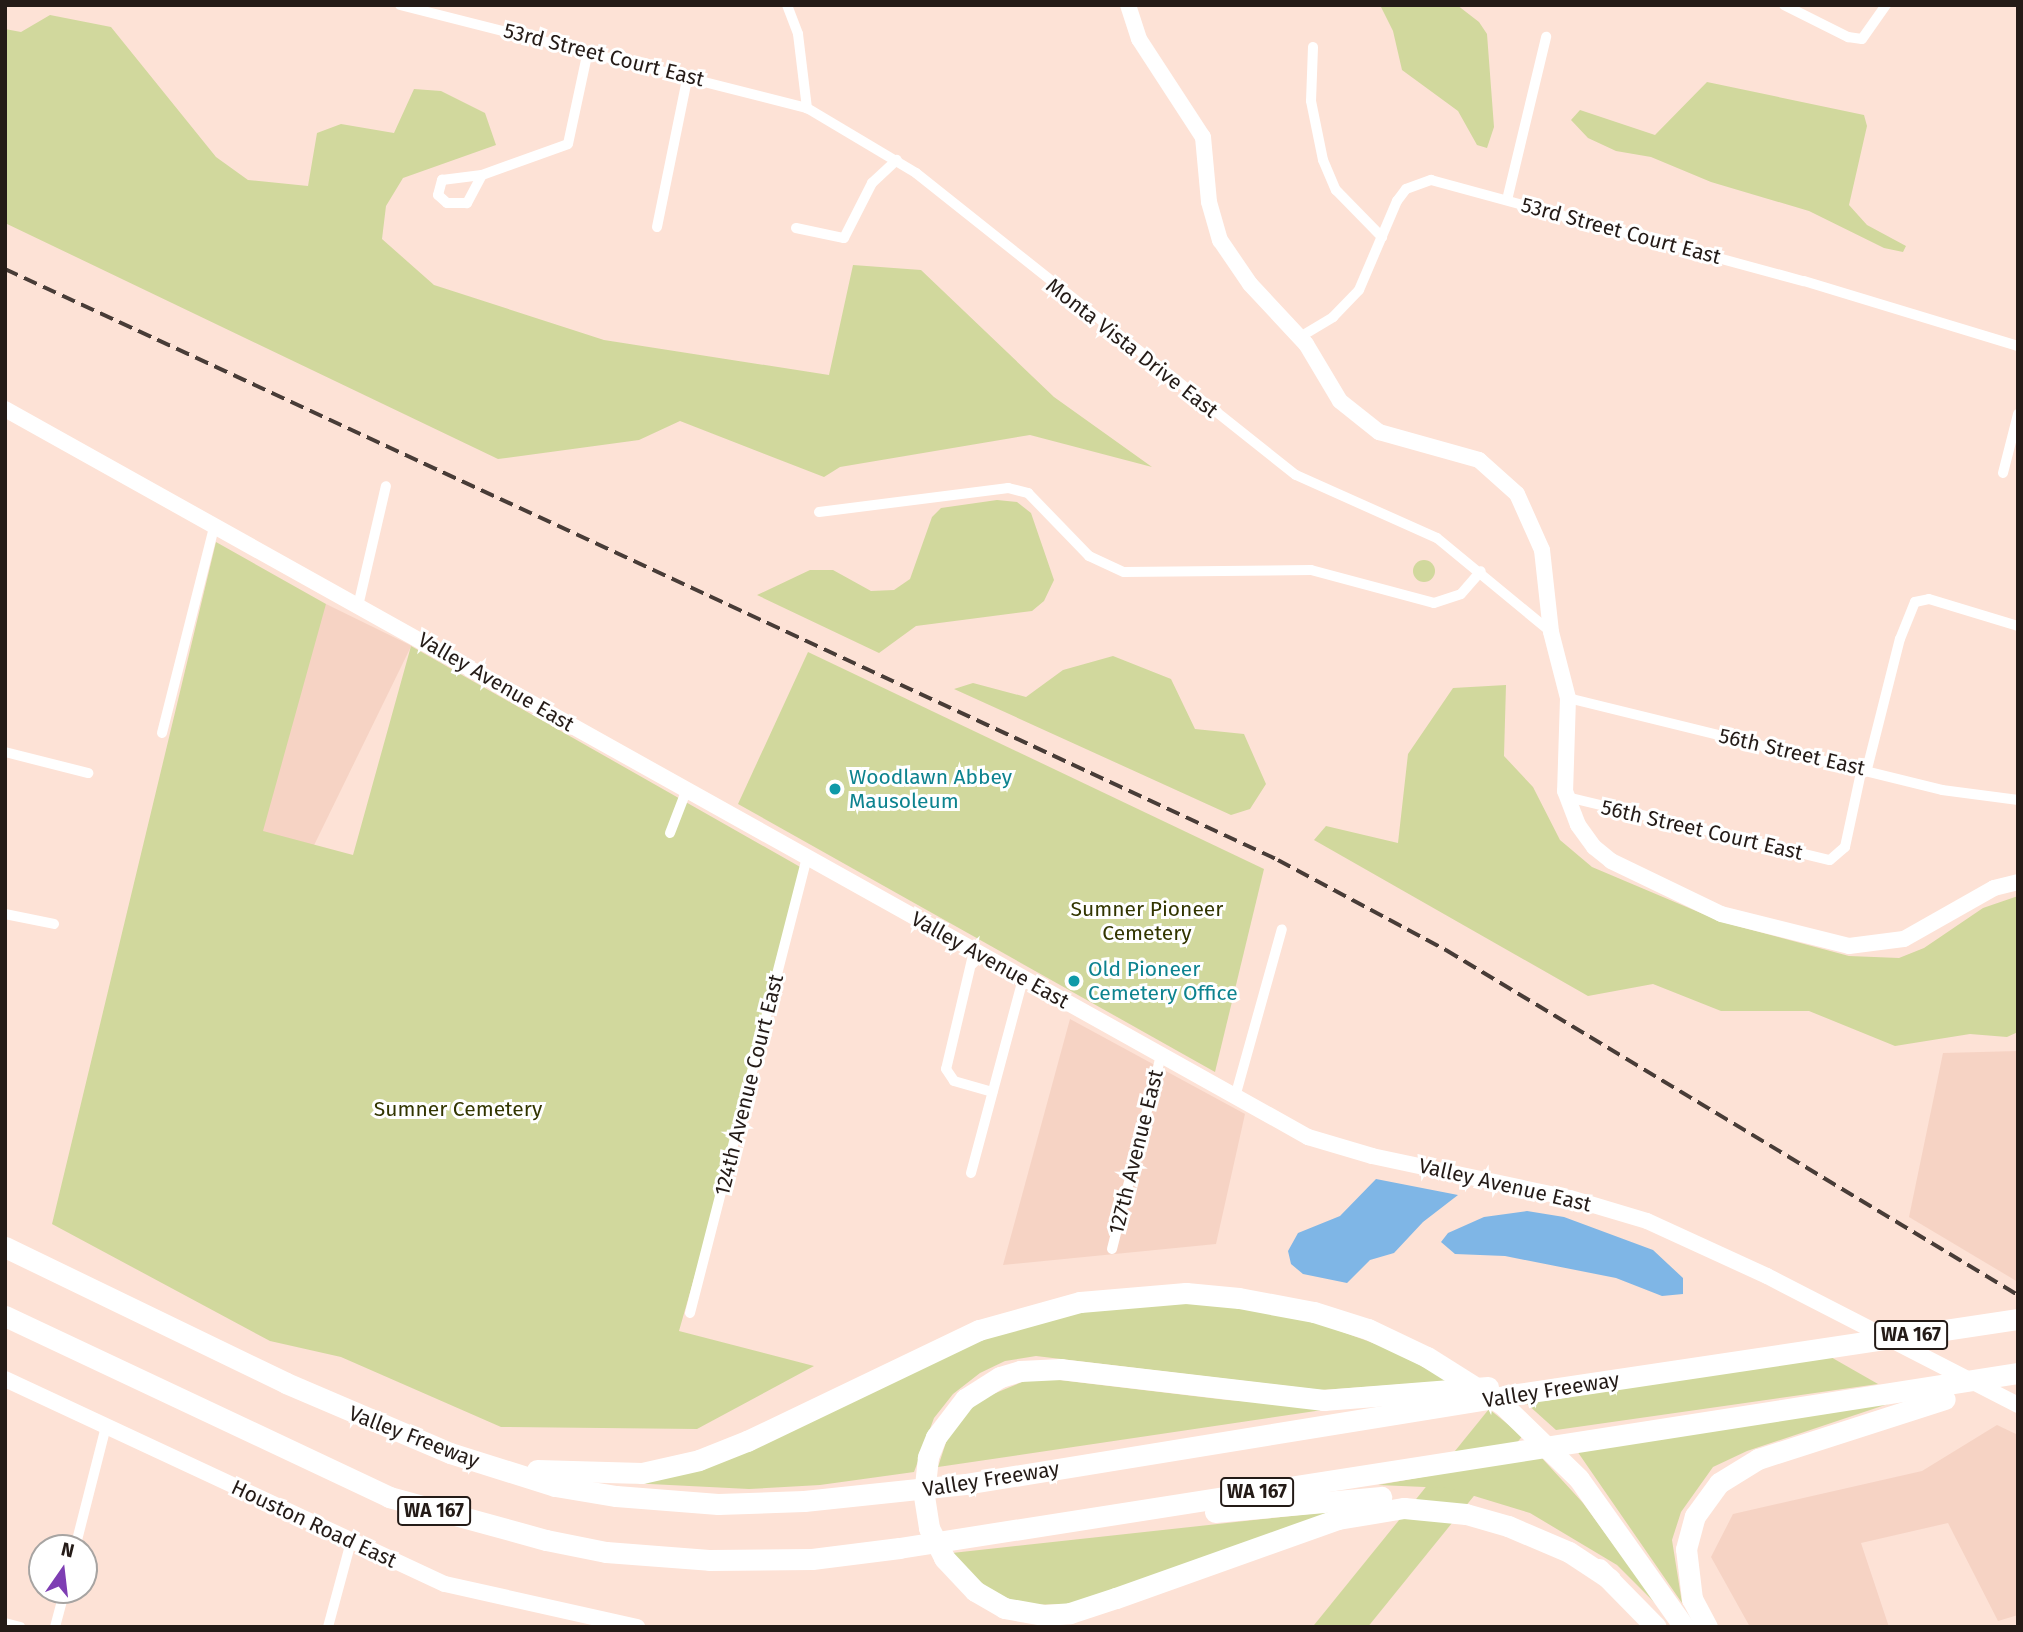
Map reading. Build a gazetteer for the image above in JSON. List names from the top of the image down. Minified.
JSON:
{"streets":{"highway":["WA 167","Valley Freeway"],"main road":["Valley Avenue East","Houston Road East"],"street":["53rd Street Court East","Monta Vista Drive East","56th Street East","56th Street Court East","124th Avenue Court East","127th Avenue East"]},"crossings":[["53rd Street Court East","Monta Vista Drive East"],["Valley Avenue East","124th Avenue Court East"],["Valley Avenue East","127th Avenue East"],["56th Street East","56th Street Court East"]],"parks":["Sumner Pioneer Cemetery","Sumner Cemetery"],"places":["Woodlawn Abbey Mausoleum","Old Pioneer Cemetery Office"],"north":"top"}
